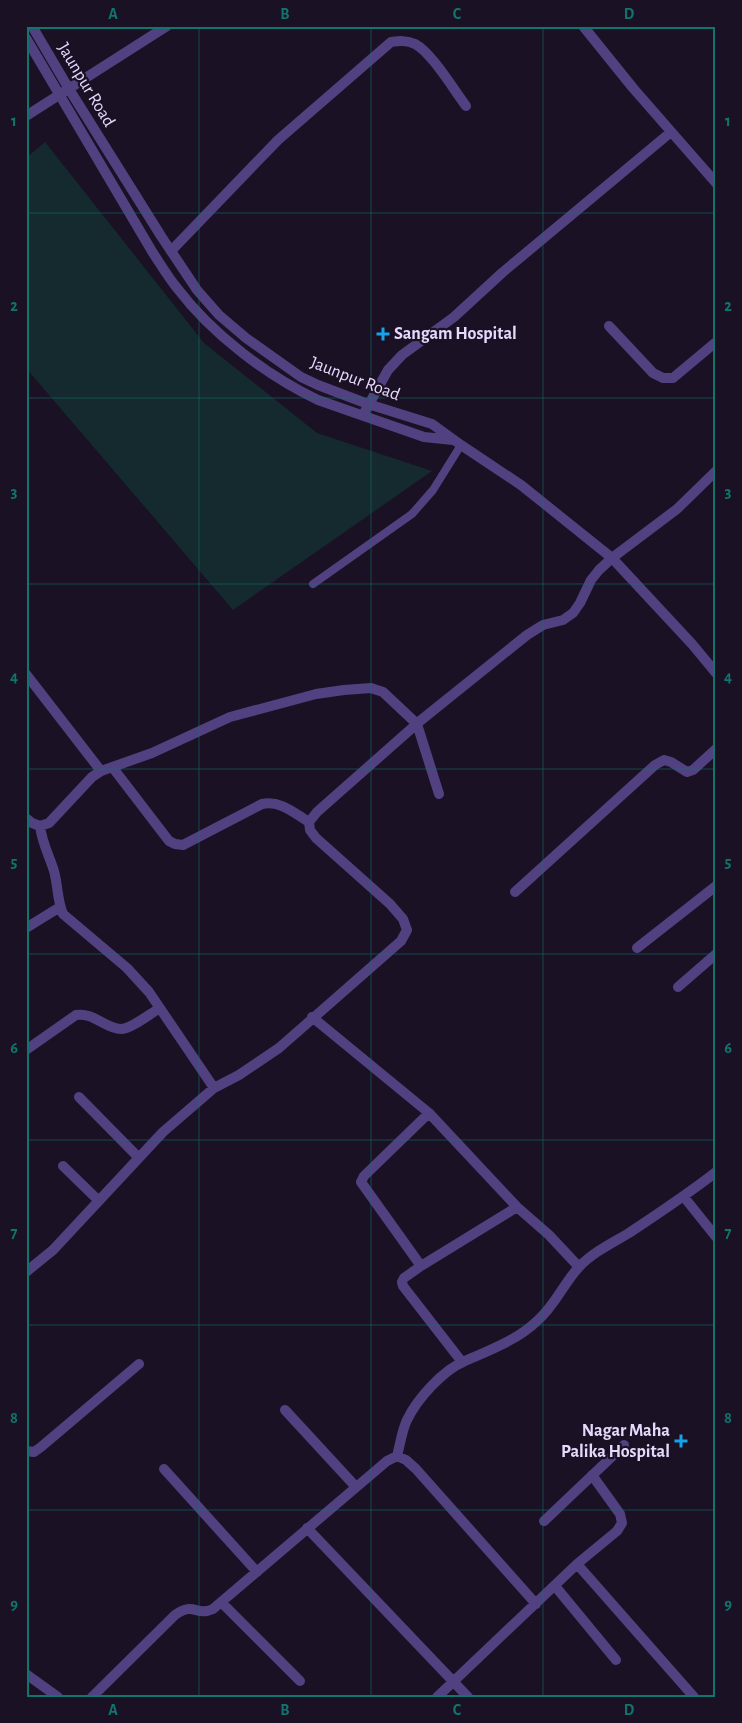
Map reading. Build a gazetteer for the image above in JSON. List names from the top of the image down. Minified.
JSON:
{"streets":{"street":["Jaunpur Road"]},"places":{"health":["Sangam Hospital","Nagar Maha Palika Hospital"]},"grid":{"columns":["A","B","C","D"],"rows":["1","2","3","4","5","6","7","8","9"]}}
